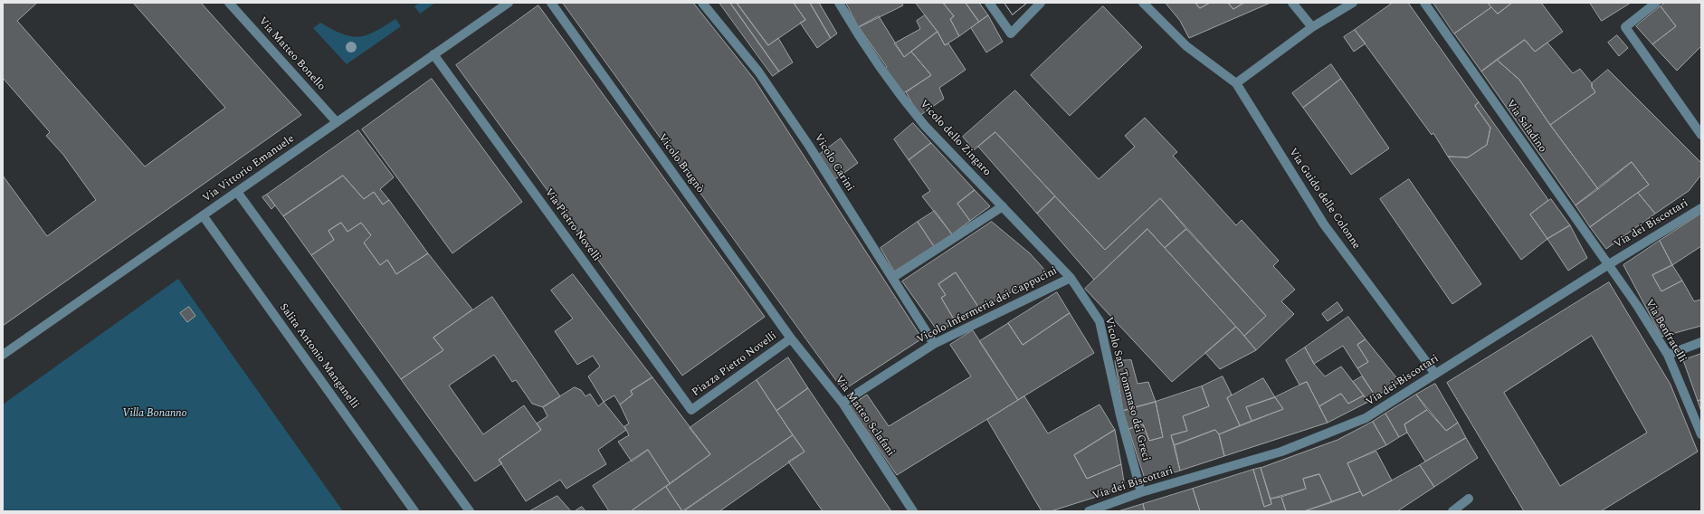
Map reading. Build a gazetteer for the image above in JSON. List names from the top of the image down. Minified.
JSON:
{"streets":{"street":["Via Matteo Bonello","Via Saladino","Vicolo dello Zingaro","Vicolo Carini","Vicolo Brugnò","Via Vittorio Emanuele","Via Guido delle Colonne","Via dei Biscottari","Via Pietro Novelli","Vicolo Infermeria dei Cappucini","Via Benfratelli","Salita Antonio Manganelli","Piazza Pietro Novelli","Vicolo San Tommaso dei Greci","Via Matteo Sclafani"]},"crossings":[["Via Matteo Bonello","Via Vittorio Emanuele"],["Via Saladino","Via dei Biscottari"],["Via Saladino","Via Benfratelli"],["Vicolo dello Zingaro","Vicolo Infermeria dei Cappucini"],["Vicolo dello Zingaro","Vicolo San Tommaso dei Greci"],["Vicolo Carini","Vicolo Infermeria dei Cappucini"],["Vicolo Brugnò","Piazza Pietro Novelli"],["Vicolo Brugnò","Via Matteo Sclafani"],["Via Vittorio Emanuele","Via Pietro Novelli"],["Via Vittorio Emanuele","Salita Antonio Manganelli"],["Via Guido delle Colonne","Via dei Biscottari"],["Via dei Biscottari","Via Benfratelli"],["Via dei Biscottari","Vicolo San Tommaso dei Greci"],["Via Pietro Novelli","Piazza Pietro Novelli"],["Vicolo Infermeria dei Cappucini","Vicolo San Tommaso dei Greci"],["Vicolo Infermeria dei Cappucini","Via Matteo Sclafani"],["Piazza Pietro Novelli","Via Matteo Sclafani"]],"parks":["Villa Bonanno"]}
